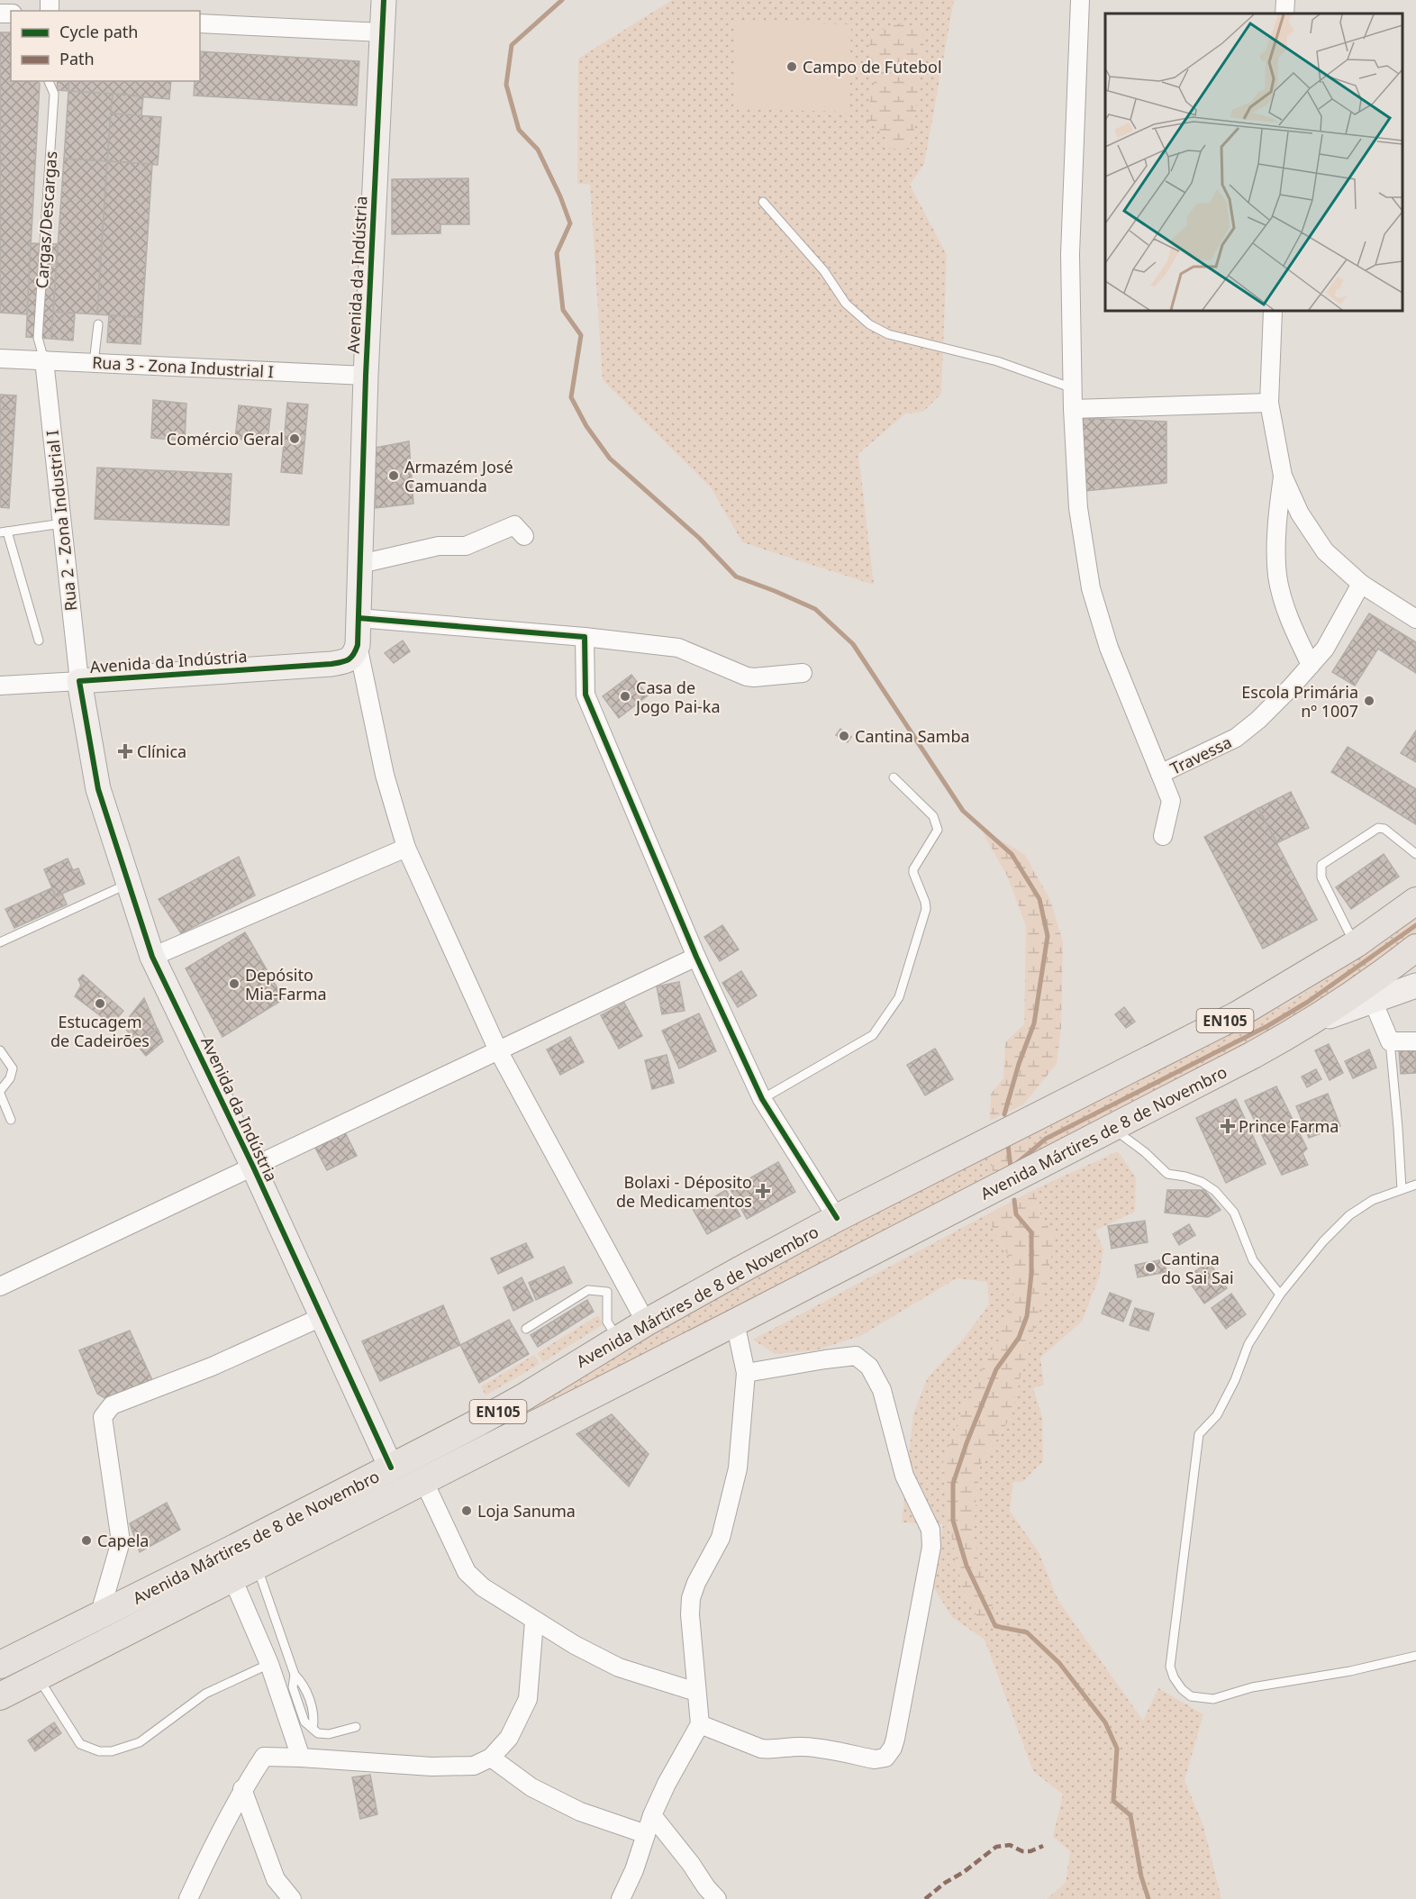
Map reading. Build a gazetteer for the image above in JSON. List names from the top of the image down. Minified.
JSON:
{"streets":{"main road":["EN105","Avenida Mártires de 8 de Novembro"],"street":["Avenida da Indústria","Rua 3 - Zona Industrial I","Rua 2 - Zona Industrial I","Travessa"],"lane":["Cargas/Descargas"]},"crossings":[["Cargas/Descargas","Rua 3 - Zona Industrial I"],["Cargas/Descargas","Rua 2 - Zona Industrial I"],["Avenida da Indústria","Rua 3 - Zona Industrial I"],["Avenida da Indústria","Rua 2 - Zona Industrial I"],["Avenida da Indústria","Avenida Mártires de 8 de Novembro"],["Rua 3 - Zona Industrial I","Rua 2 - Zona Industrial I"]],"places":{"other":["Campo de Futebol","Comércio Geral","Armazém José Camuanda","Casa de Jogo Pai-ka","Escola Primária nº 1007","Cantina Samba","Depósito Mia-Farma","Estucagem de Cadeirões","Cantina do Sai Sai","Loja Sanuma","Capela"],"health":["Clínica","Prince Farma","Bolaxi - Déposito de Medicamentos"]},"legend":["Cycle path","Path"]}
